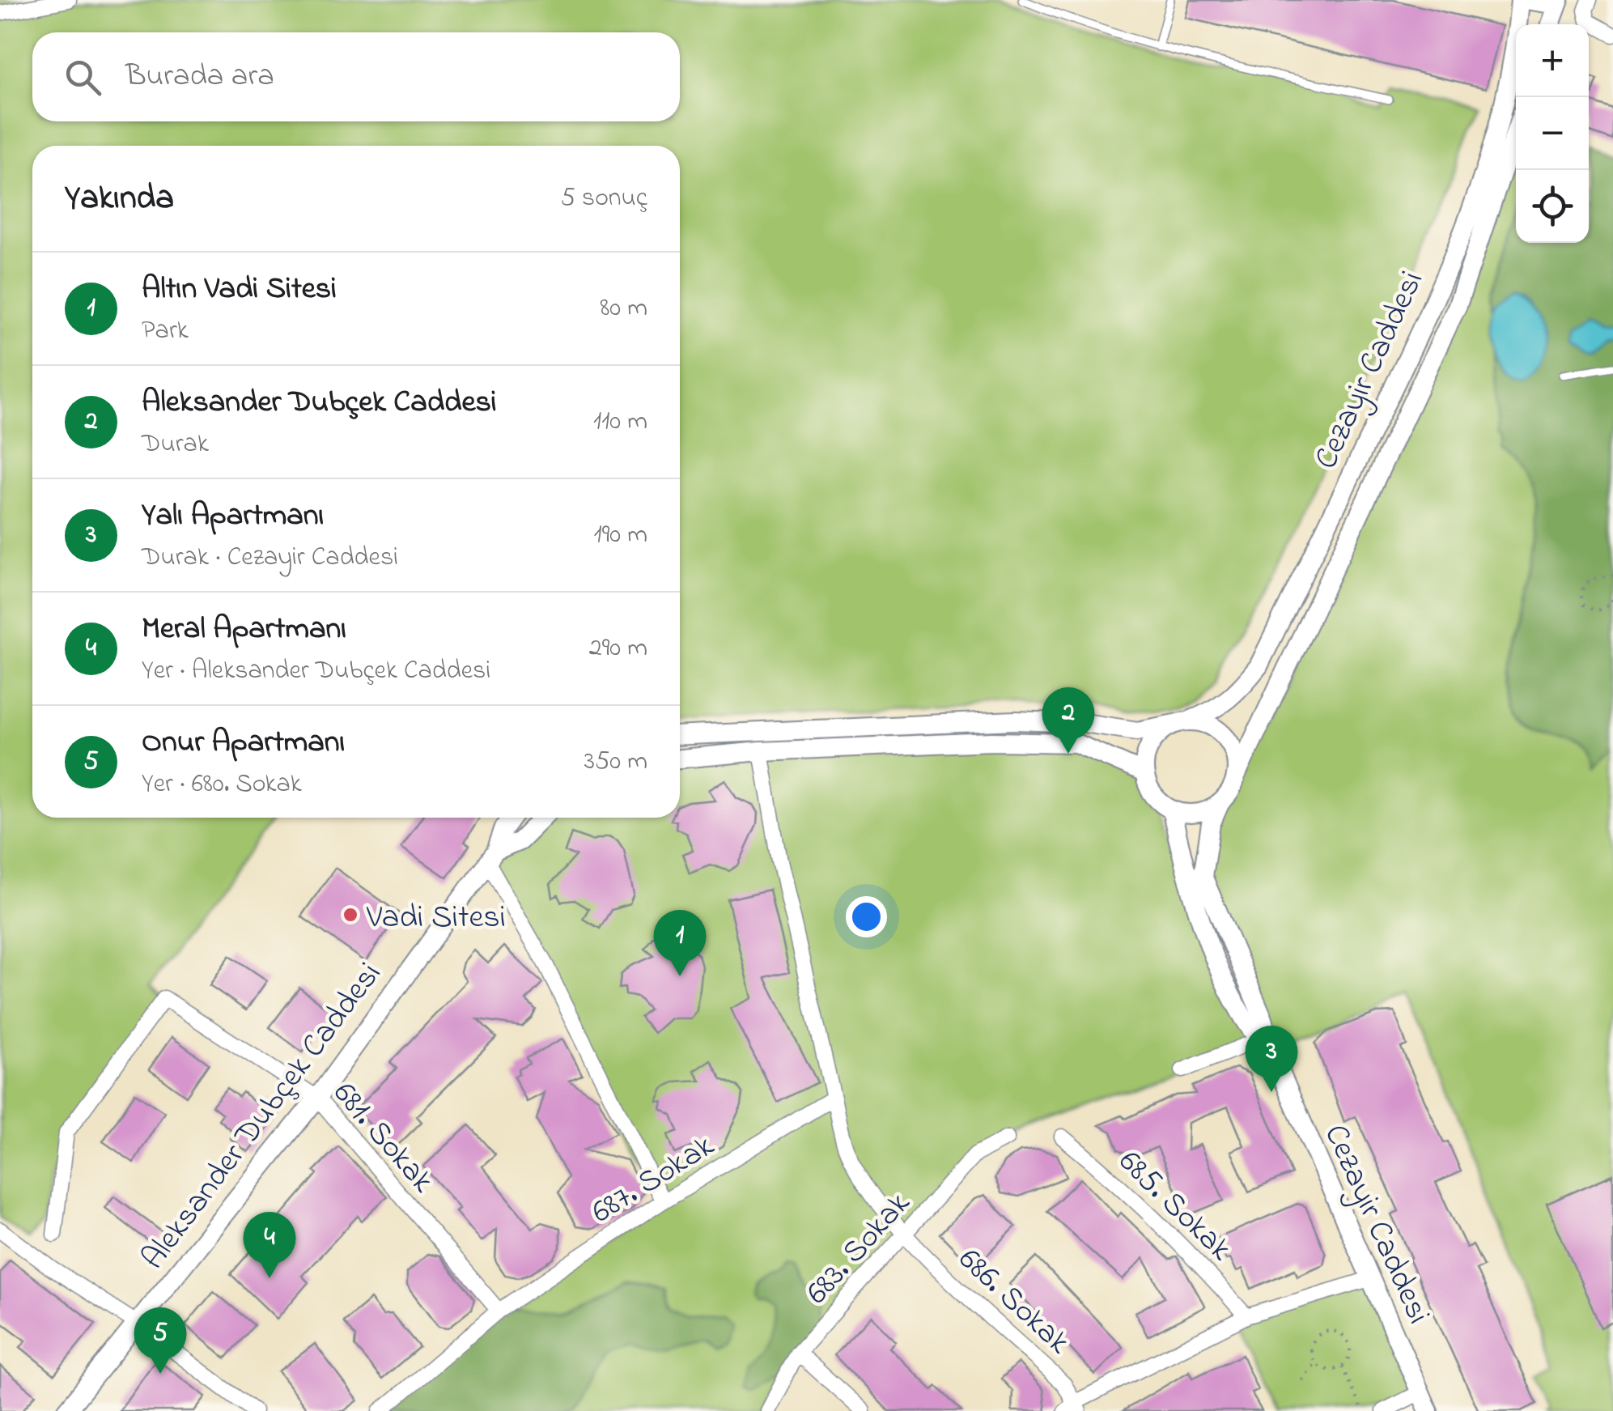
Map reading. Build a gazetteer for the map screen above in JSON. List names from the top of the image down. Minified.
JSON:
{"streets":{"main road":["Cezayir Caddesi","Aleksander Dubçek Caddesi"],"street":["681. Sokak","687. Sokak","685. Sokak","683. Sokak","686. Sokak"]},"crossings":[["Aleksander Dubçek Caddesi","681. Sokak"],["681. Sokak","687. Sokak"],["683. Sokak","686. Sokak"]],"places":["Vadi Sitesi"],"page":{"map_buttons":["+","−"],"search":"Burada ara","heading":["Yakında","5 sonuç"],"list":[{"mark":"1","name":"Altın Vadi Sitesi","note":"Park","value":"80 m"},{"mark":"2","name":"Aleksander Dubçek Caddesi","note":"Durak","value":"110 m"},{"mark":"3","name":"Yalı Apartmanı","note":"Durak · Cezayir Caddesi","value":"190 m"},{"mark":"4","name":"Meral Apartmanı","note":"Yer · Aleksander Dubçek Caddesi","value":"290 m"},{"mark":"5","name":"Onur Apartmanı","note":"Yer · 680. Sokak","value":"350 m"}],"pins":["2","1","3","4","5"]}}
